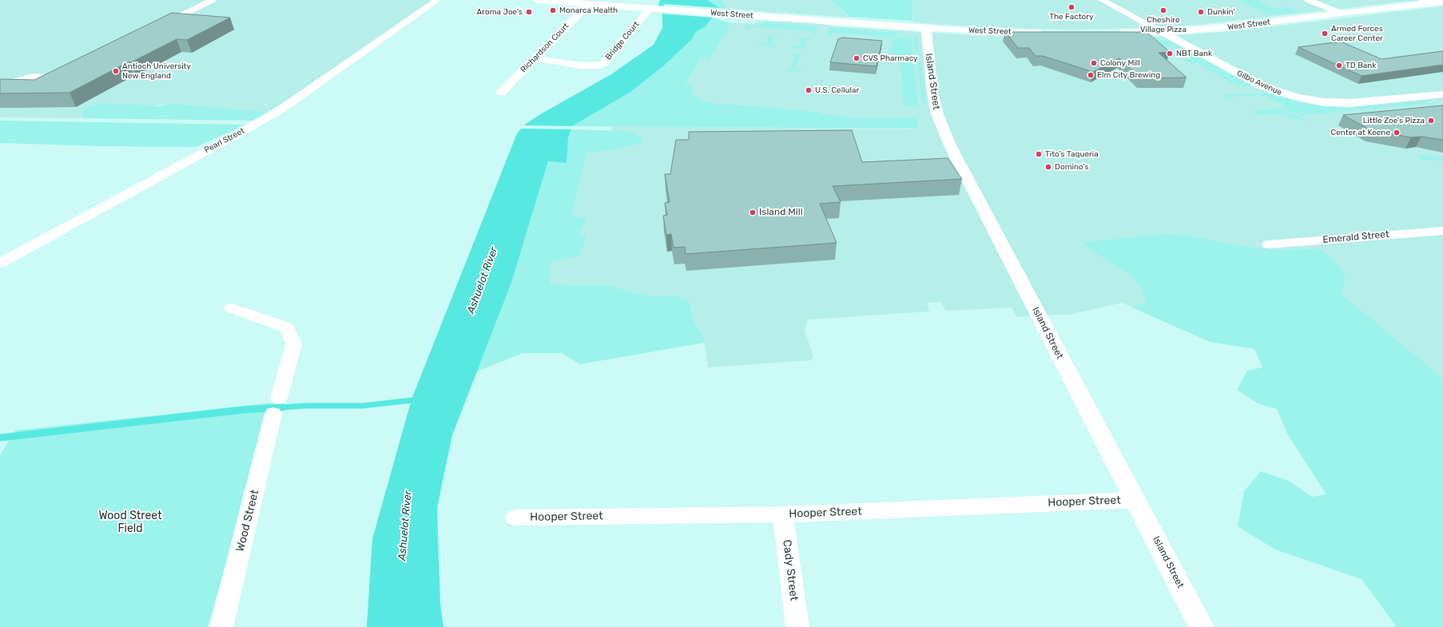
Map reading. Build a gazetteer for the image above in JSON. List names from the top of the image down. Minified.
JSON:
{"streets":{"street":["West Street","Bridge Court","Richardson Court","Island Street","Gilbo Avenue","Pearl Street","Emerald Street","Hooper Street","Wood Street","Cady Street"]},"crossings":[["West Street","Bridge Court"],["West Street","Richardson Court"],["West Street","Island Street"],["West Street","Gilbo Avenue"],["Bridge Court","Richardson Court"],["Island Street","Hooper Street"],["Hooper Street","Cady Street"]],"water":["Ashuelot River"],"parks":["Wood Street Field"],"places":["The Factory","Monarca Health","Cheshire Village Pizza","Aroma Joe's","Dunkin'","Armed Forces Career Center","NBT Bank","CVS Pharmacy","Colony Mill","TD Bank","Antioch University New England","Elm City Brewing","U.S. Cellular","Little Zoe's Pizza","Center at Keene","Tito's Taqueria","Domino's","Island Mill"]}
